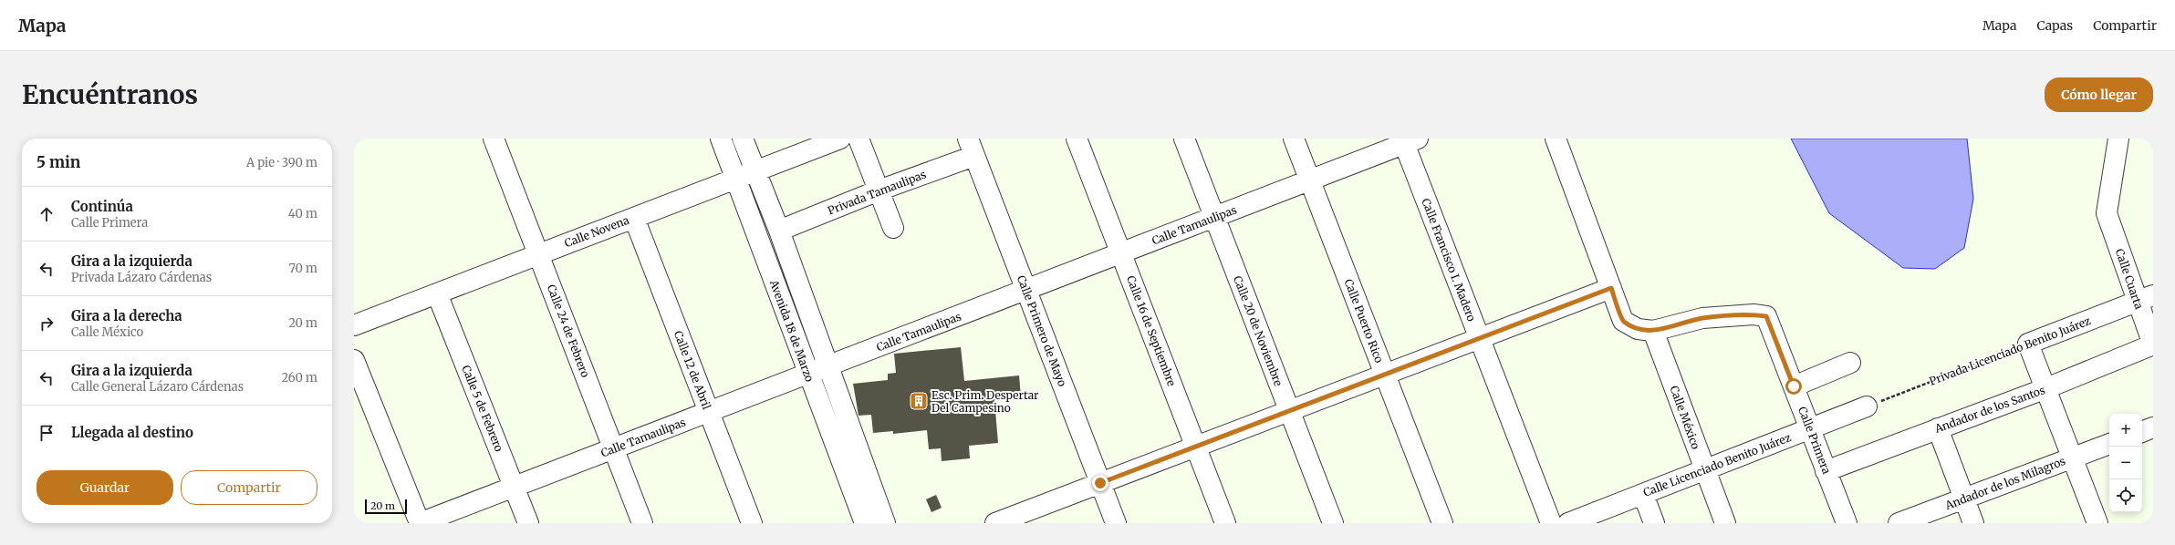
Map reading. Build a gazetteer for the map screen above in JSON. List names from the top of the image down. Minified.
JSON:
{"streets":{"street":["Privada Tamaulipas","Calle Tamaulipas","Calle Novena","Calle Francisco I. Madero","Calle Cuarta","Calle Puerto Rico","Calle 24 de Febrero","Avenida 18 de Marzo","Calle Primero de Mayo","Calle 16 de Septiembre","Calle 20 de Noviembre","Privada Licenciado Benito Juárez","Calle 12 de Abril","Calle 5 de Febrero","Andador de los Santos","Calle México","Calle Primera","Calle Licenciado Benito Juárez","Andador de los Milagros"]},"crossings":[["Privada Tamaulipas","Avenida 18 de Marzo"],["Privada Tamaulipas","Calle Primero de Mayo"],["Calle Tamaulipas","Calle Francisco I. Madero"],["Calle Tamaulipas","Calle Puerto Rico"],["Calle Tamaulipas","Calle 24 de Febrero"],["Calle Tamaulipas","Avenida 18 de Marzo"],["Calle Tamaulipas","Calle Primero de Mayo"],["Calle Tamaulipas","Calle 16 de Septiembre"],["Calle Tamaulipas","Calle 20 de Noviembre"],["Calle Tamaulipas","Calle 12 de Abril"],["Calle Tamaulipas","Calle 5 de Febrero"],["Calle Novena","Calle 24 de Febrero"],["Calle Novena","Avenida 18 de Marzo"],["Calle Novena","Calle 12 de Abril"],["Calle Novena","Calle 5 de Febrero"],["Calle Cuarta","Privada Licenciado Benito Juárez"],["Calle Cuarta","Andador de los Santos"],["Privada Licenciado Benito Juárez","Calle Licenciado Benito Juárez"],["Andador de los Santos","Calle Primera"],["Calle México","Calle Primera"],["Calle México","Calle Licenciado Benito Juárez"],["Calle Primera","Calle Licenciado Benito Juárez"]],"places":{"building":["Esc. Prim. Despertar Del Campesino"]},"scale_bar":"20 m","page":{"header":"Mapa","nav":["Mapa","Capas","Compartir"],"buttons":["Cómo llegar",["Guardar","Compartir"]],"title":"Encuéntranos","heading":["5 min","A pie · 390 m"],"list":[["Continúa","Calle Primera","40 m"],["Gira a la izquierda","Privada Lázaro Cárdenas","70 m"],["Gira a la derecha","Calle México","20 m"],["Gira a la izquierda","Calle General Lázaro Cárdenas","260 m"],"Llegada al destino"],"map_buttons":["+","−"],"scale":"20 m"}}
